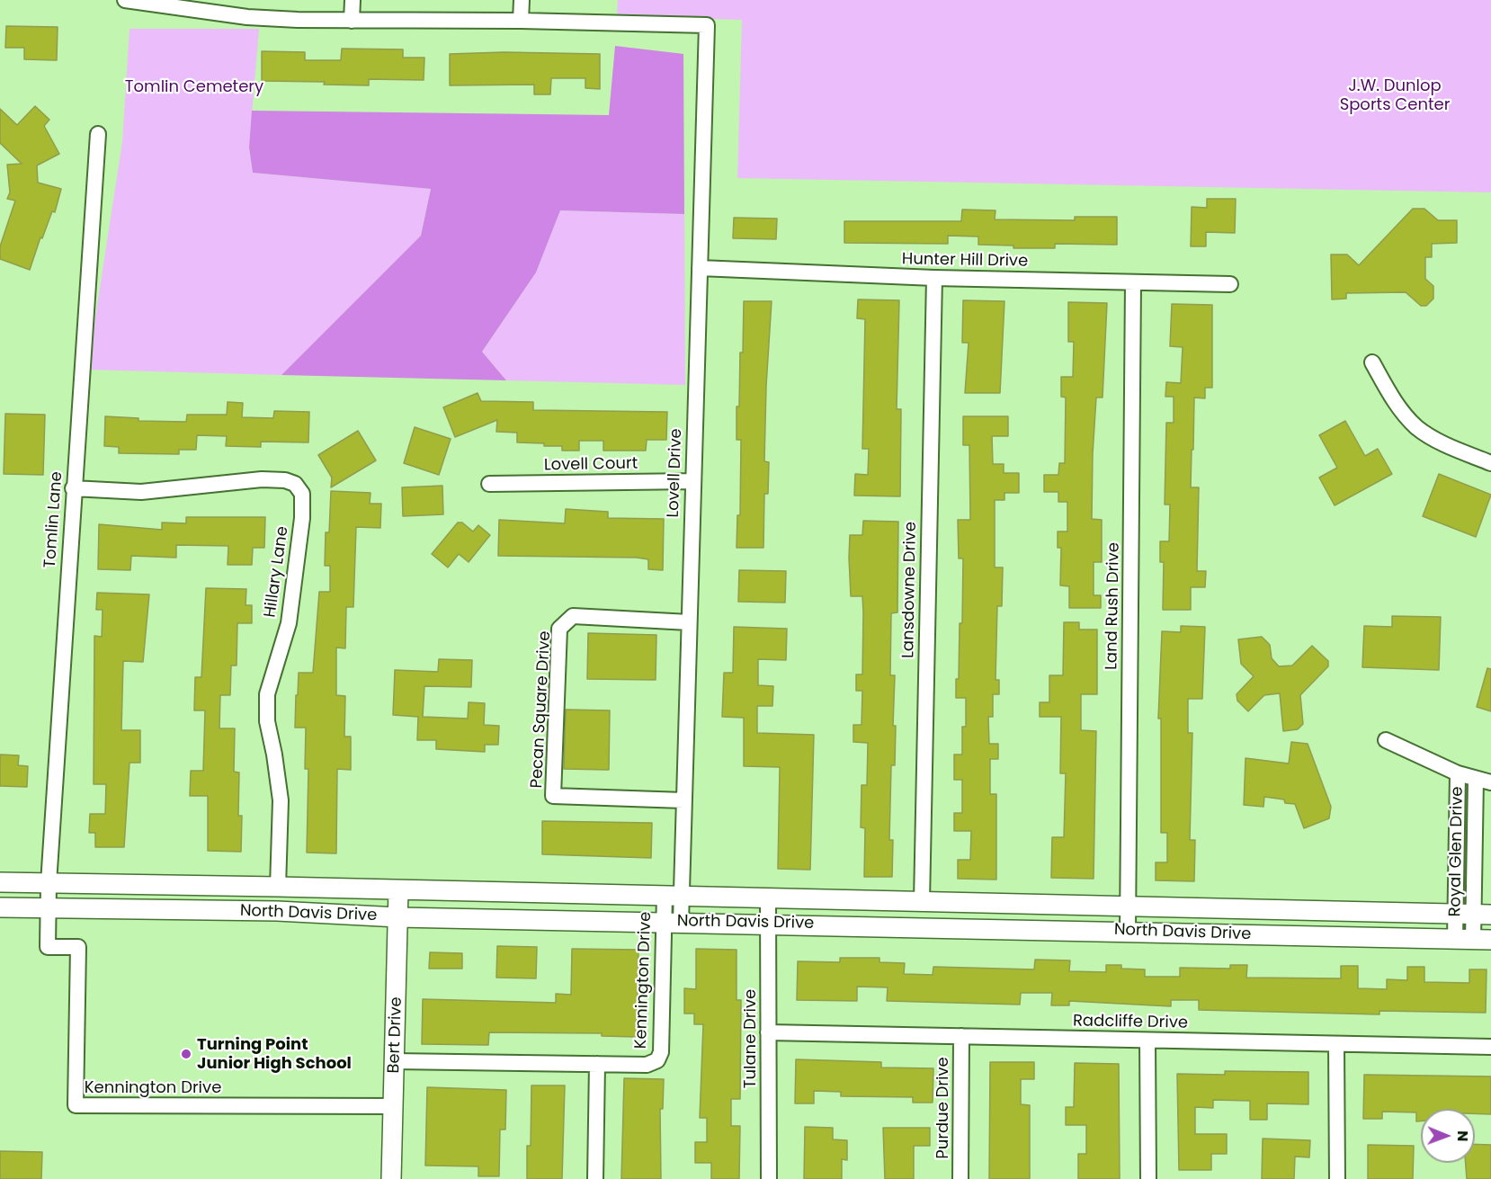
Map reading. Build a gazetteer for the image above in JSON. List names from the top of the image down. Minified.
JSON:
{"streets":{"street":["Hunter Hill Drive","Lovell Court","Lovell Drive","Tomlin Lane","Hillary Lane","Lansdowne Drive","Land Rush Drive","Pecan Square Drive","Royal Glen Drive","North Davis Drive","Kennington Drive","Radcliffe Drive","Bert Drive","Tulane Drive","Purdue Drive"]},"crossings":[["Hunter Hill Drive","Lovell Drive"],["Hunter Hill Drive","Lansdowne Drive"],["Hunter Hill Drive","Land Rush Drive"],["Lovell Court","Lovell Drive"],["Lovell Drive","Pecan Square Drive"],["Lovell Drive","North Davis Drive"],["Lovell Drive","Kennington Drive"],["Tomlin Lane","Hillary Lane"],["Tomlin Lane","North Davis Drive"],["Tomlin Lane","Kennington Drive"],["Hillary Lane","North Davis Drive"],["Lansdowne Drive","North Davis Drive"],["Land Rush Drive","North Davis Drive"],["Royal Glen Drive","North Davis Drive"],["North Davis Drive","Kennington Drive"],["North Davis Drive","Bert Drive"],["North Davis Drive","Tulane Drive"],["Kennington Drive","Bert Drive"],["Radcliffe Drive","Tulane Drive"],["Radcliffe Drive","Purdue Drive"]],"parks":["J.W. Dunlop Sports Center","Tomlin Cemetery"],"places":["Turning Point Junior High School"],"north":"right"}
